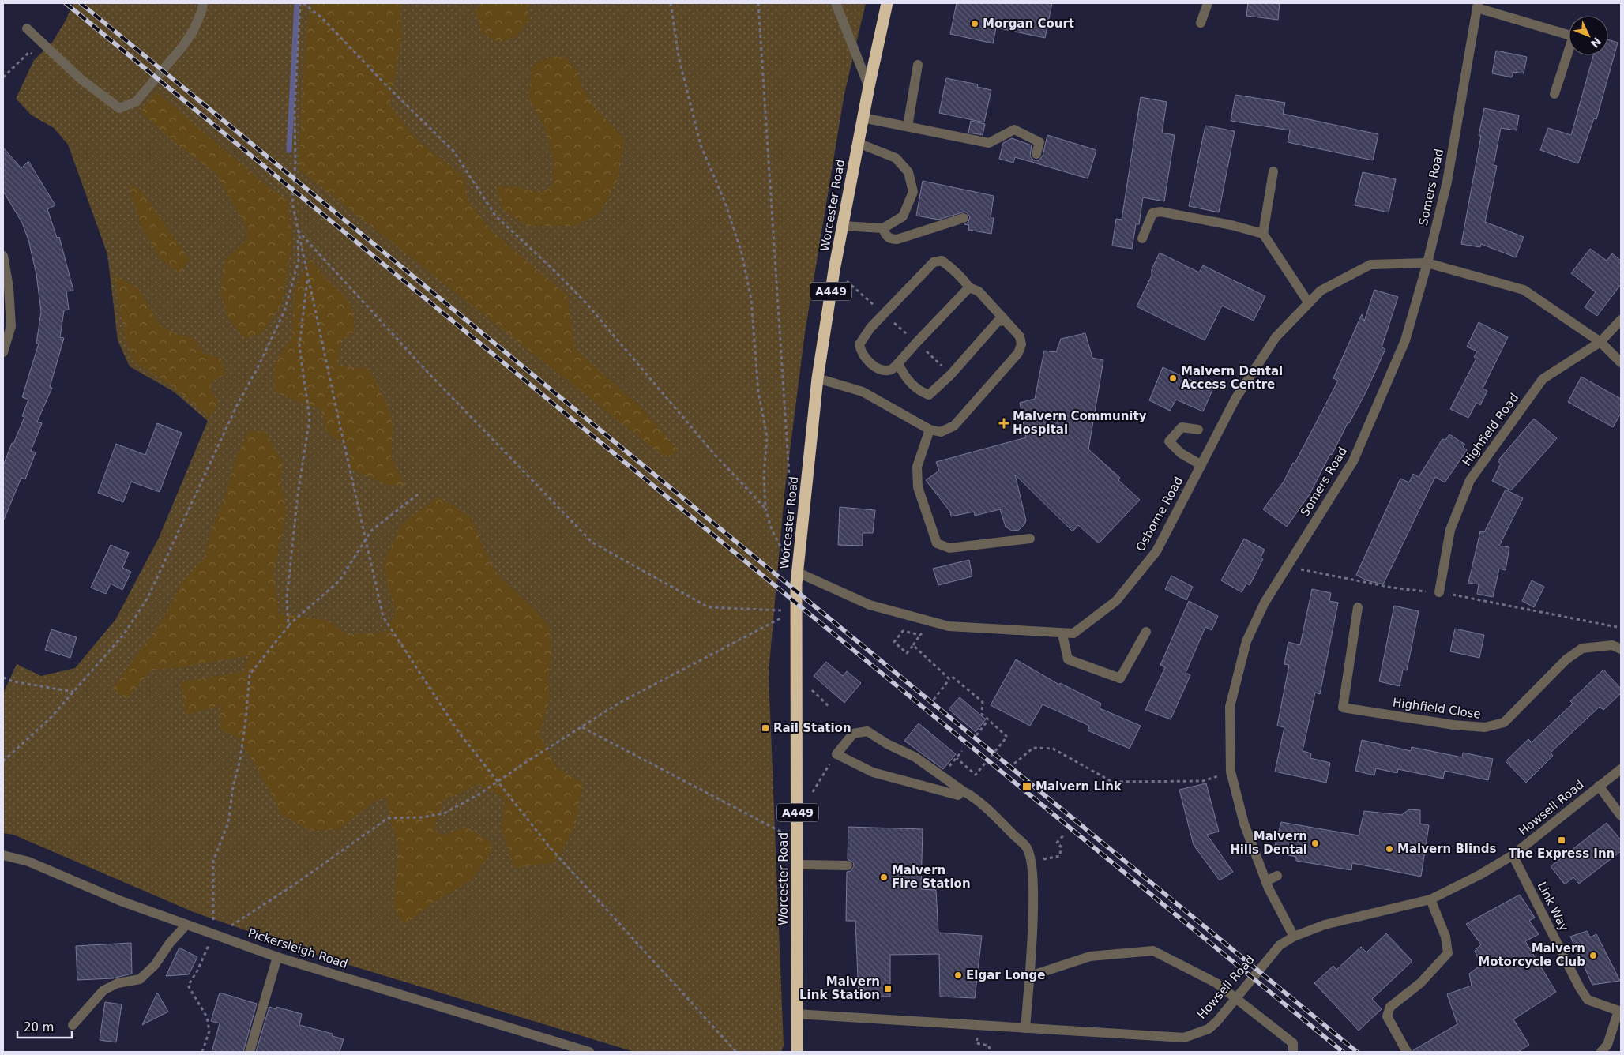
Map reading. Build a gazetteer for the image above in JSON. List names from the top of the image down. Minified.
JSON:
{"streets":{"highway":["Worcester Road","A449"],"street":["Somers Road","Highfield Road","Osborne Road","Highfield Close","Howsell Road","Link Way","Pickersleigh Road"]},"crossings":[["Somers Road","Osborne Road"],["Somers Road","Howsell Road"],["Worcester Road","Osborne Road"],["Worcester Road","Howsell Road"],["Highfield Road","Osborne Road"],["Howsell Road","Link Way"]],"places":{"other":["Morgan Court","Malvern Dental Access Centre","Malvern Hills Dental","Malvern Blinds","Malvern Fire Station","Malvern Motorcycle Club","Elgar Longe"],"health":["Malvern Community Hospital"],"transit":["Rail Station","Malvern Link","The Express Inn","Malvern Link Station"]},"scale_bar":"20 m","north":"bottom right"}
